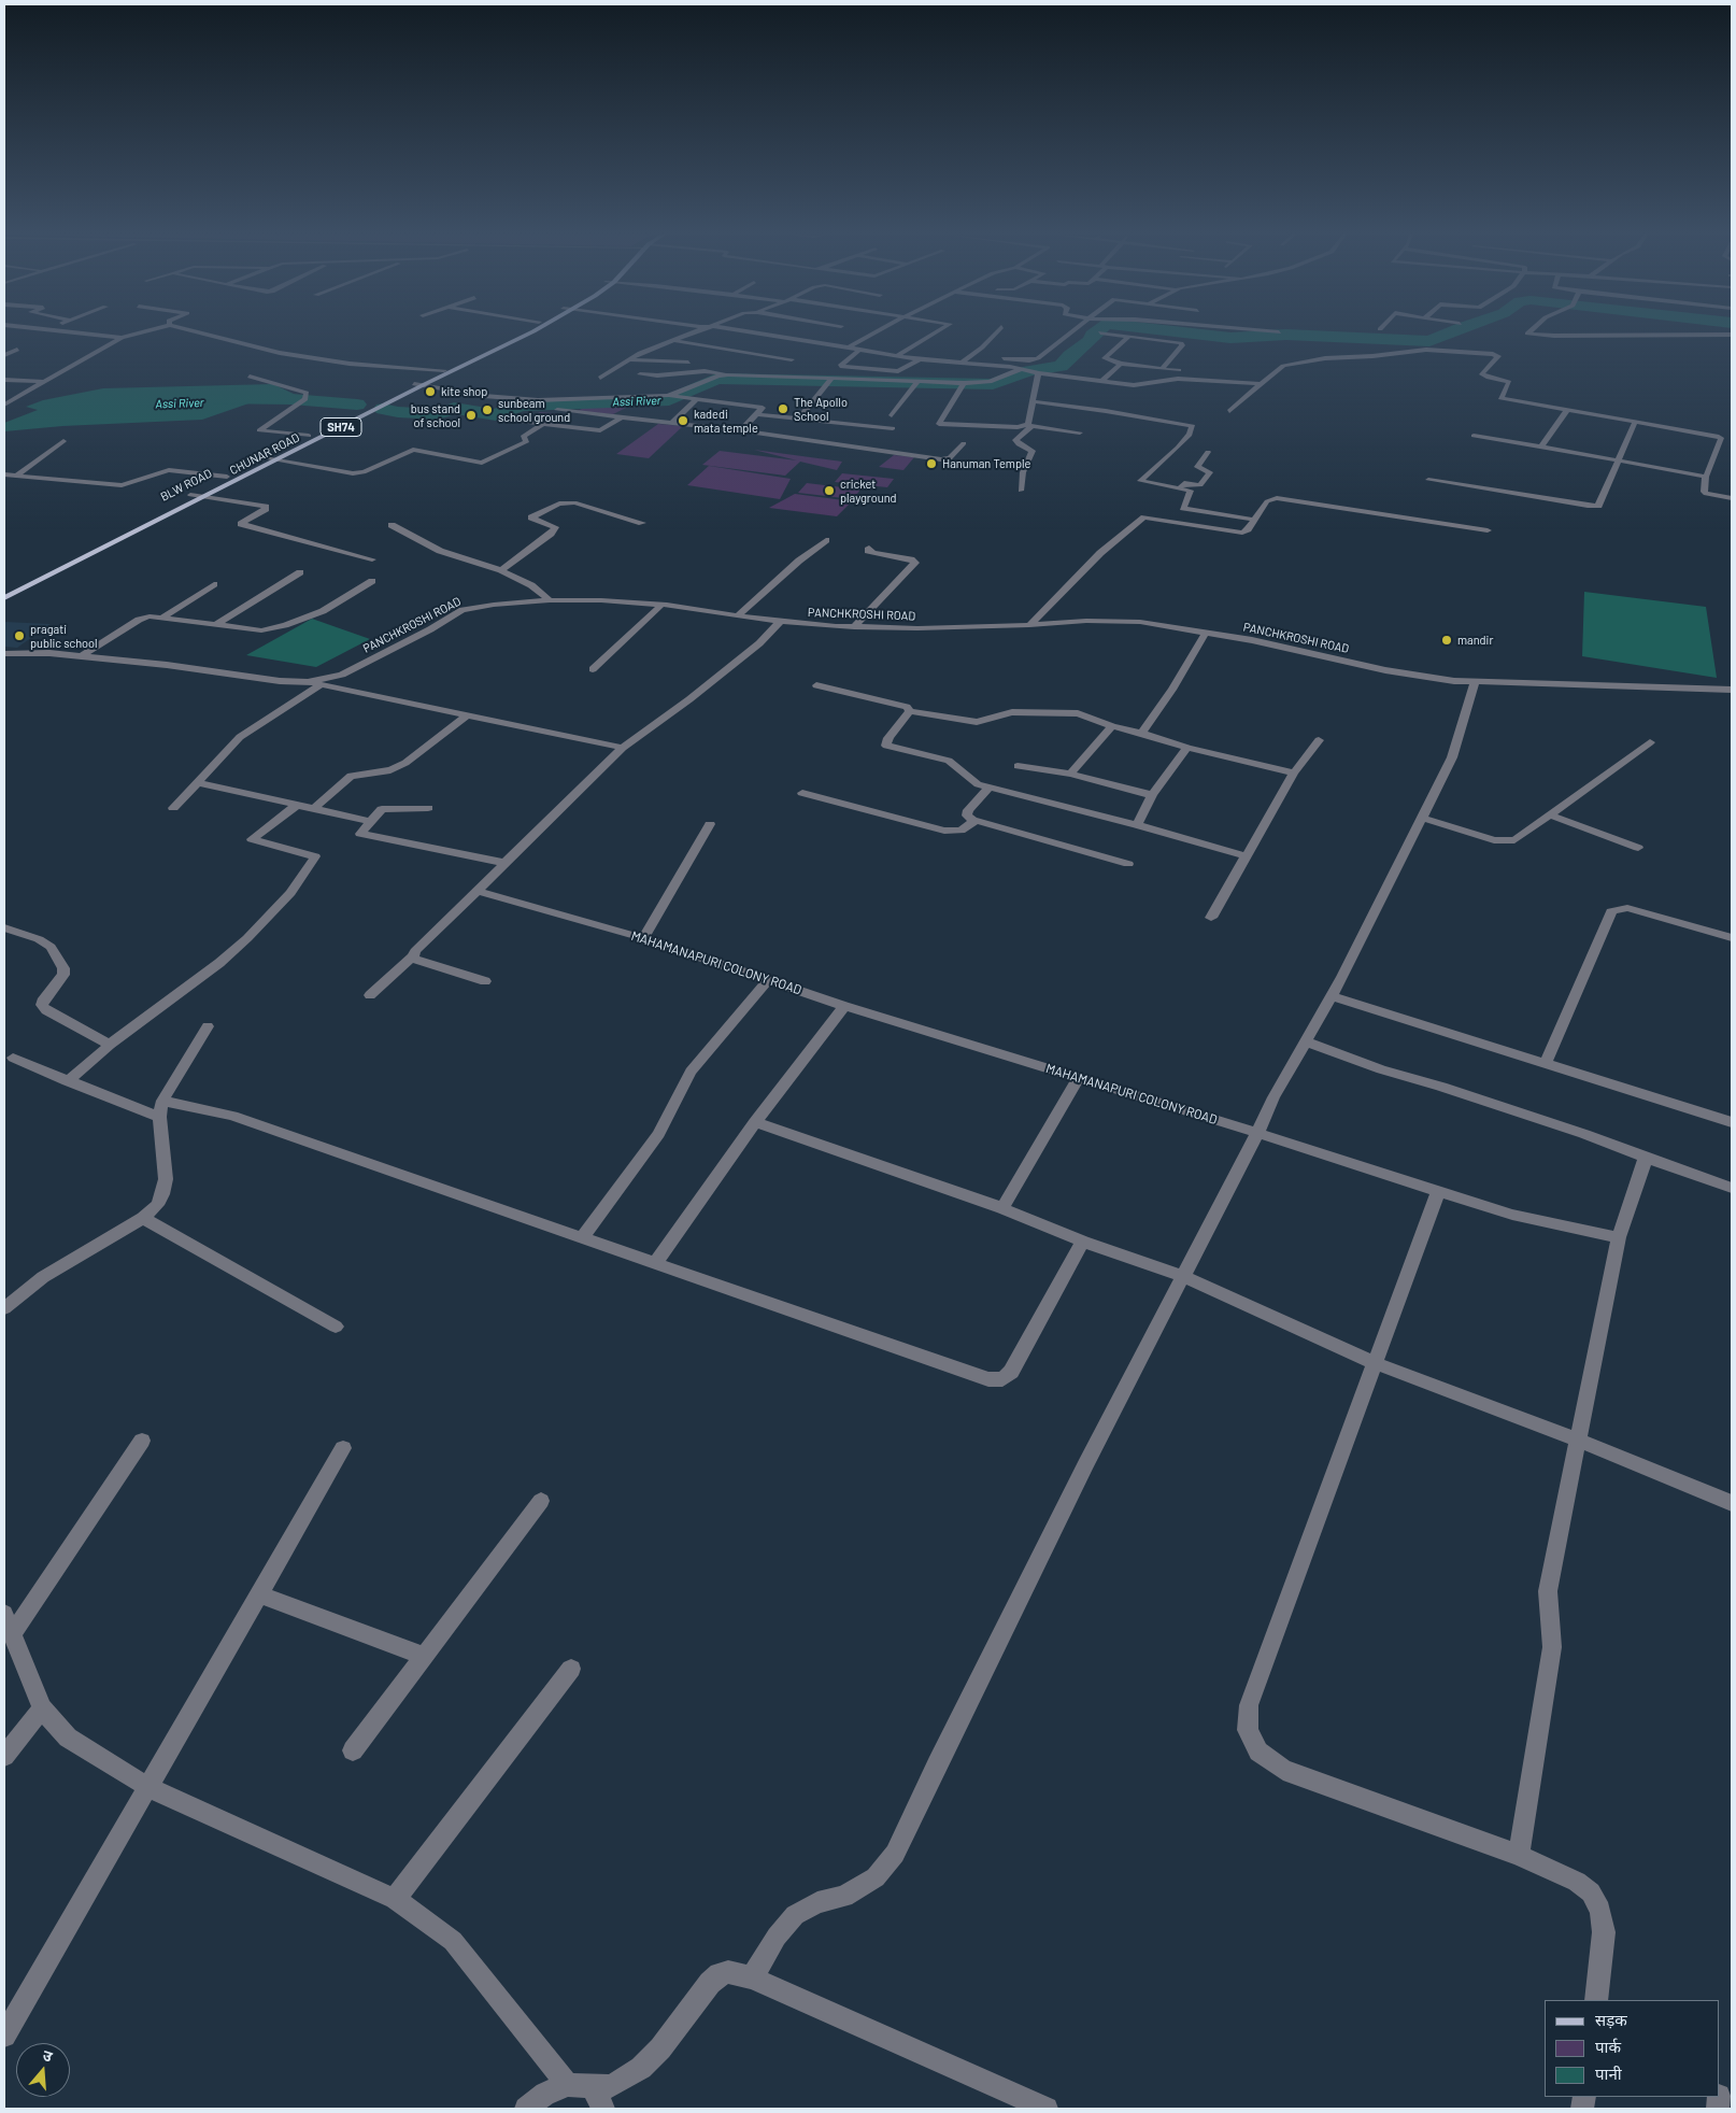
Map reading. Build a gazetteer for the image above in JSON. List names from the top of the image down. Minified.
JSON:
{"streets":{"main road":["SH74","CHUNAR ROAD","BLW ROAD"],"street":["PANCHKROSHI ROAD","MAHAMANAPURI COLONY ROAD"]},"water":["Assi River"],"places":["kite shop","The Apollo School","sunbeam school ground","bus stand of school","kadedi mata temple","Hanuman Temple","cricket playground","pragati public school","mandir"],"legend":["सड़क","पार्क","पानी"],"north":"top"}
